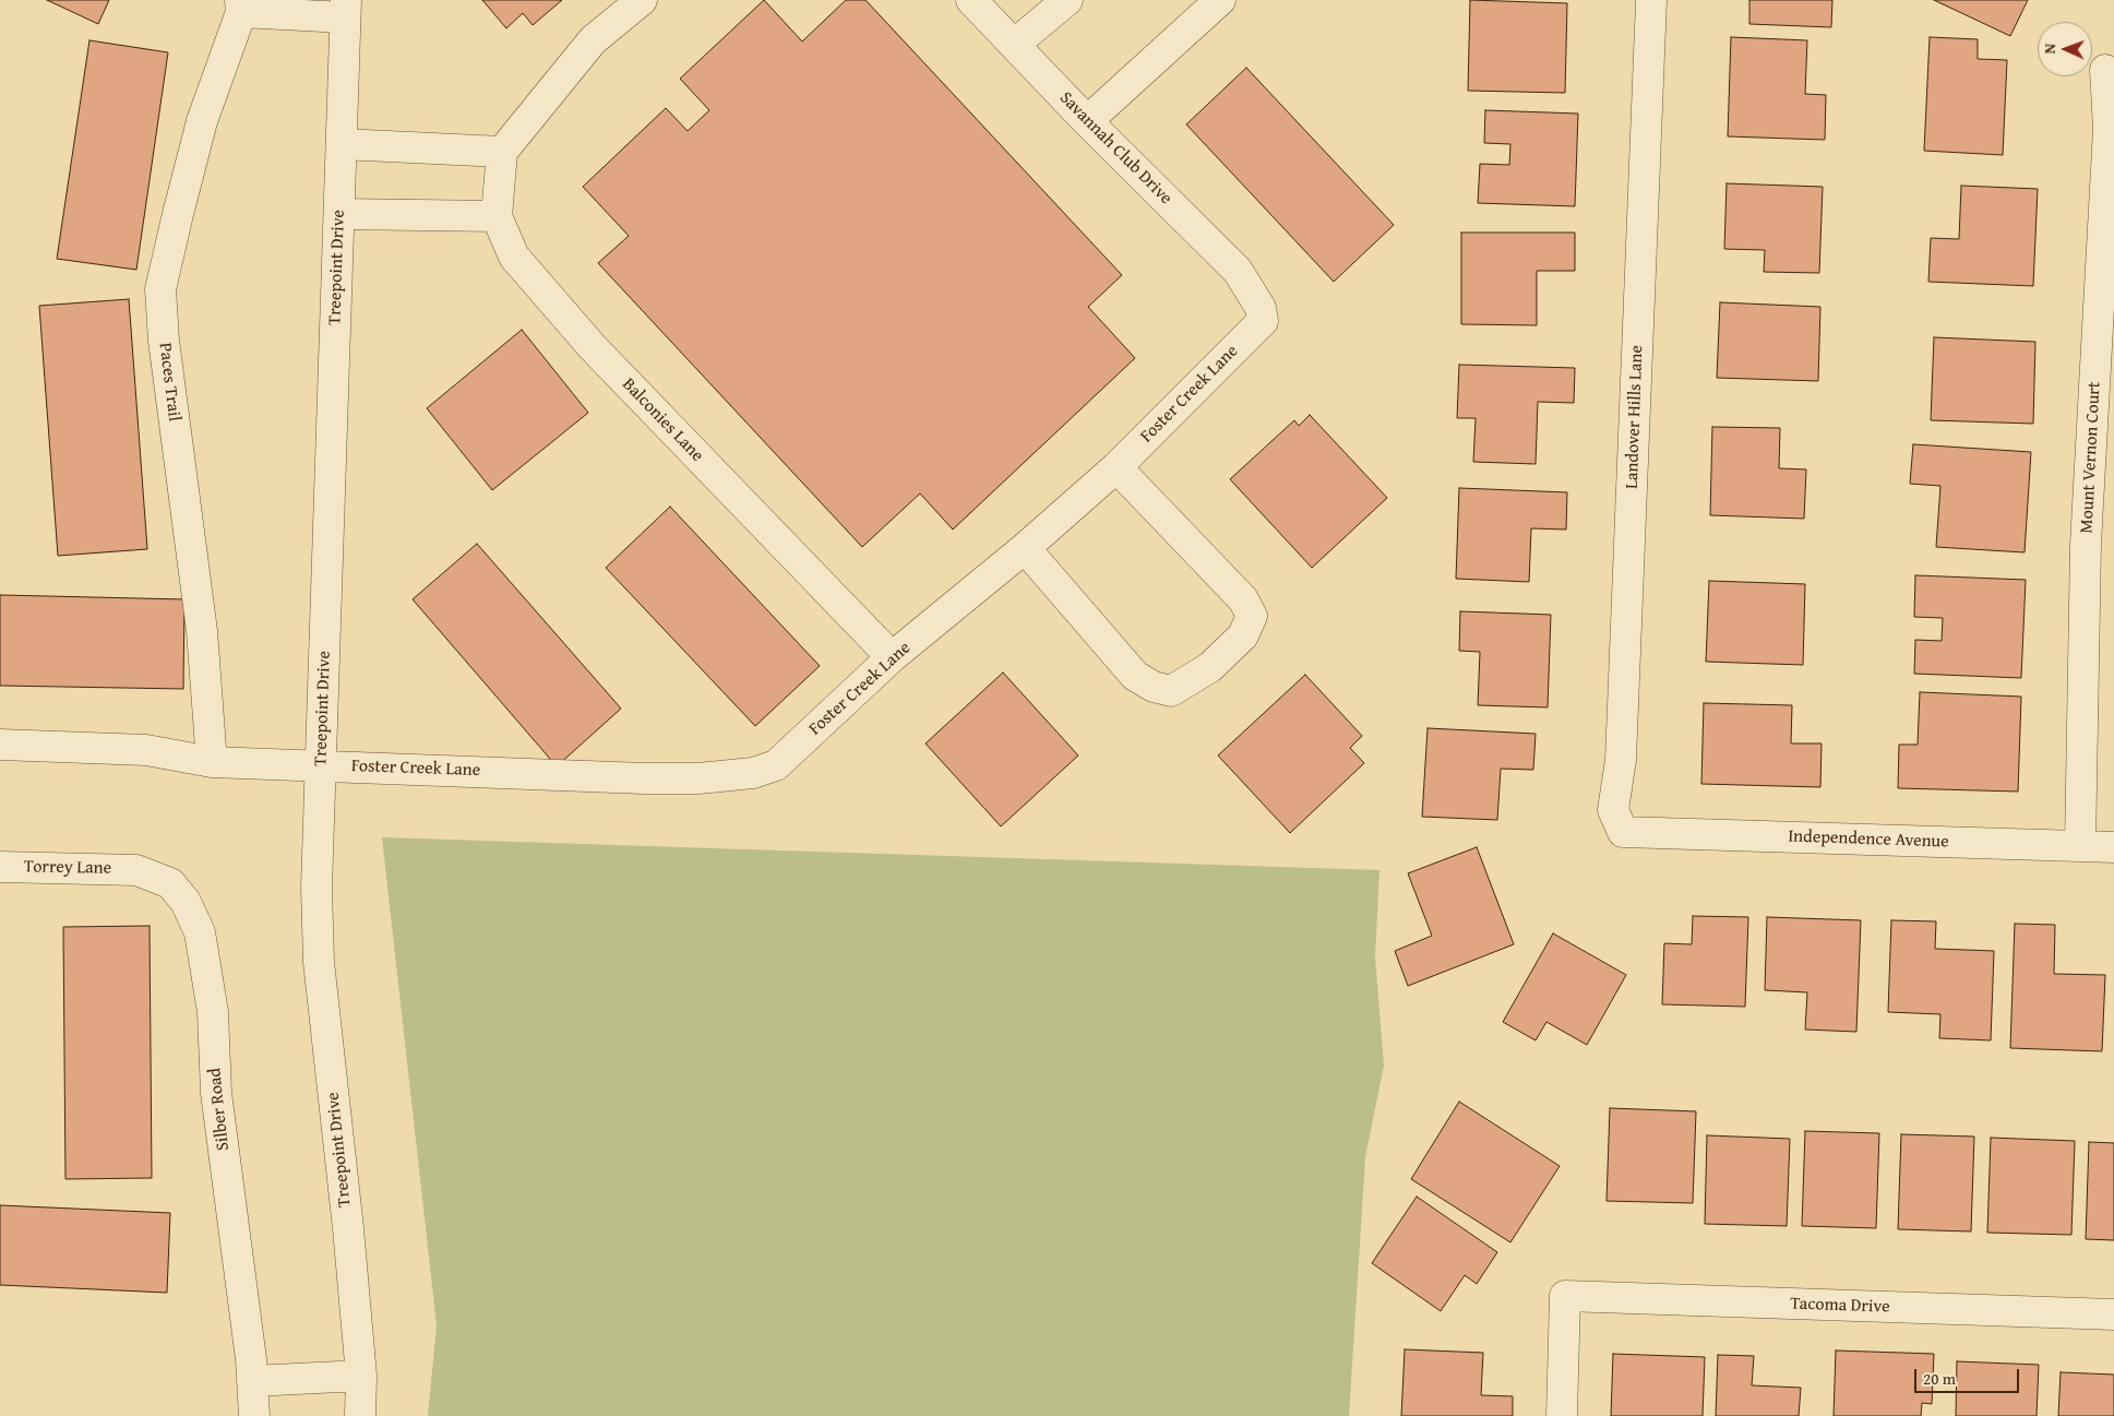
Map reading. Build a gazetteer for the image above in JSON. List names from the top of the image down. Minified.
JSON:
{"streets":{"street":["Savannah Club Drive","Treepoint Drive","Paces Trail","Foster Creek Lane","Landover Hills Lane","Balconies Lane","Mount Vernon Court","Independence Avenue","Torrey Lane","Silber Road","Tacoma Drive"]},"crossings":[["Savannah Club Drive","Foster Creek Lane"],["Treepoint Drive","Paces Trail"],["Treepoint Drive","Foster Creek Lane"],["Foster Creek Lane","Balconies Lane"],["Landover Hills Lane","Independence Avenue"],["Mount Vernon Court","Independence Avenue"],["Torrey Lane","Silber Road"]],"scale_bar":"20 m","north":"left"}
